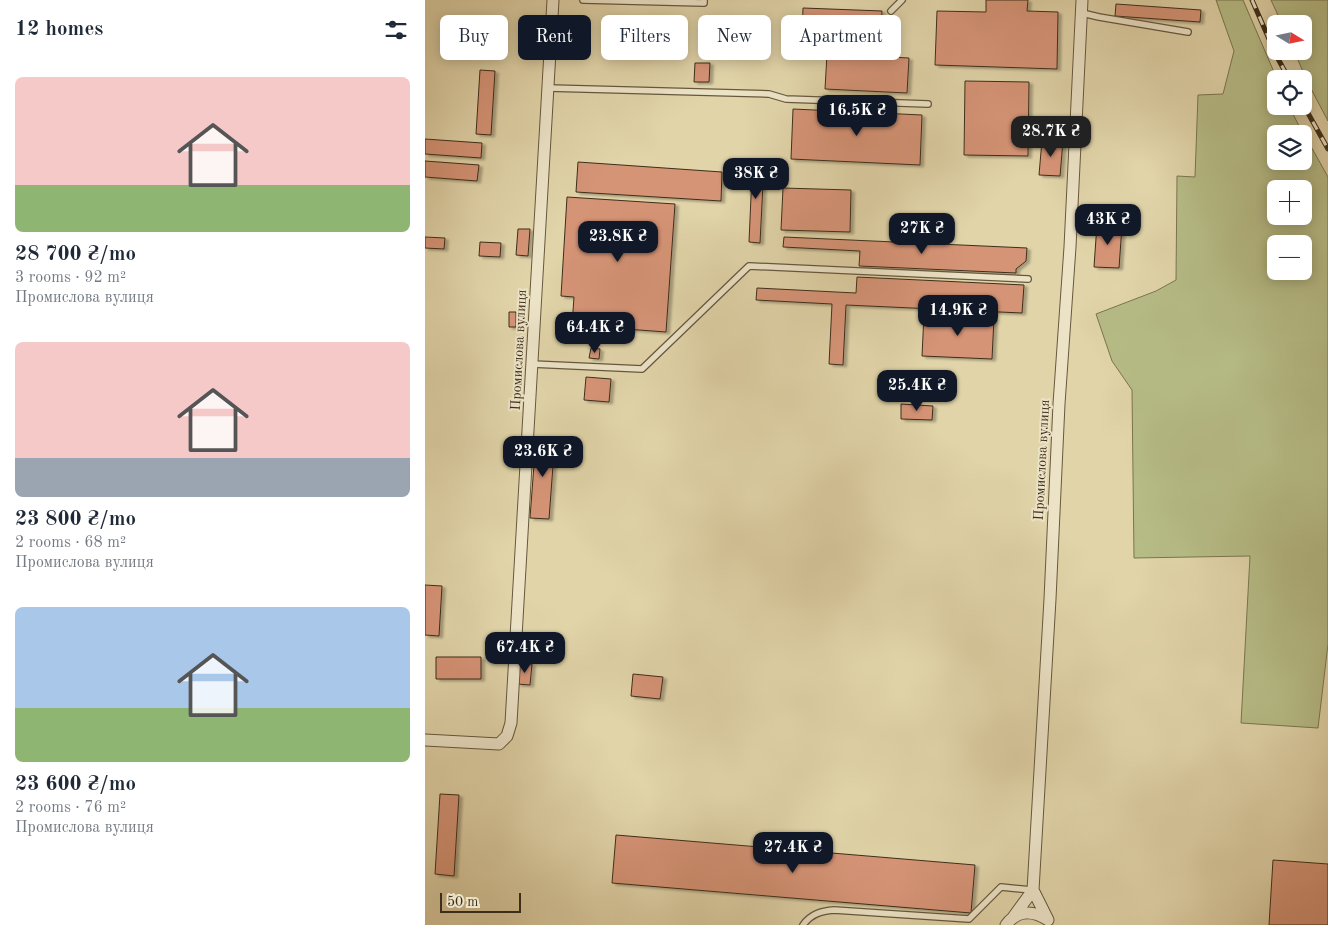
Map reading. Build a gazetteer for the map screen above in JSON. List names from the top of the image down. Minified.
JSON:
{"streets":{"street":["Промислова вулиця"]},"scale_bar":"50 m","north":"right","page":{"heading":"12 homes","map_buttons":["+","−"],"chip":["Buy","Rent","Filters","New","Apartment"],"list":[{"name":"28 700 ₴/mo","note":"3 rooms · 92 m² · Промислова вулиця"},{"name":"23 800 ₴/mo","note":"2 rooms · 68 m² · Промислова вулиця"},{"name":"23 600 ₴/mo","note":"2 rooms · 76 m² · Промислова вулиця"}],"price":["16.5K ₴","28.7K ₴","38K ₴","43K ₴","27K ₴","23.8K ₴","14.9K ₴","64.4K ₴","25.4K ₴","23.6K ₴","67.4K ₴","27.4K ₴"],"scale":"50 m"}}
